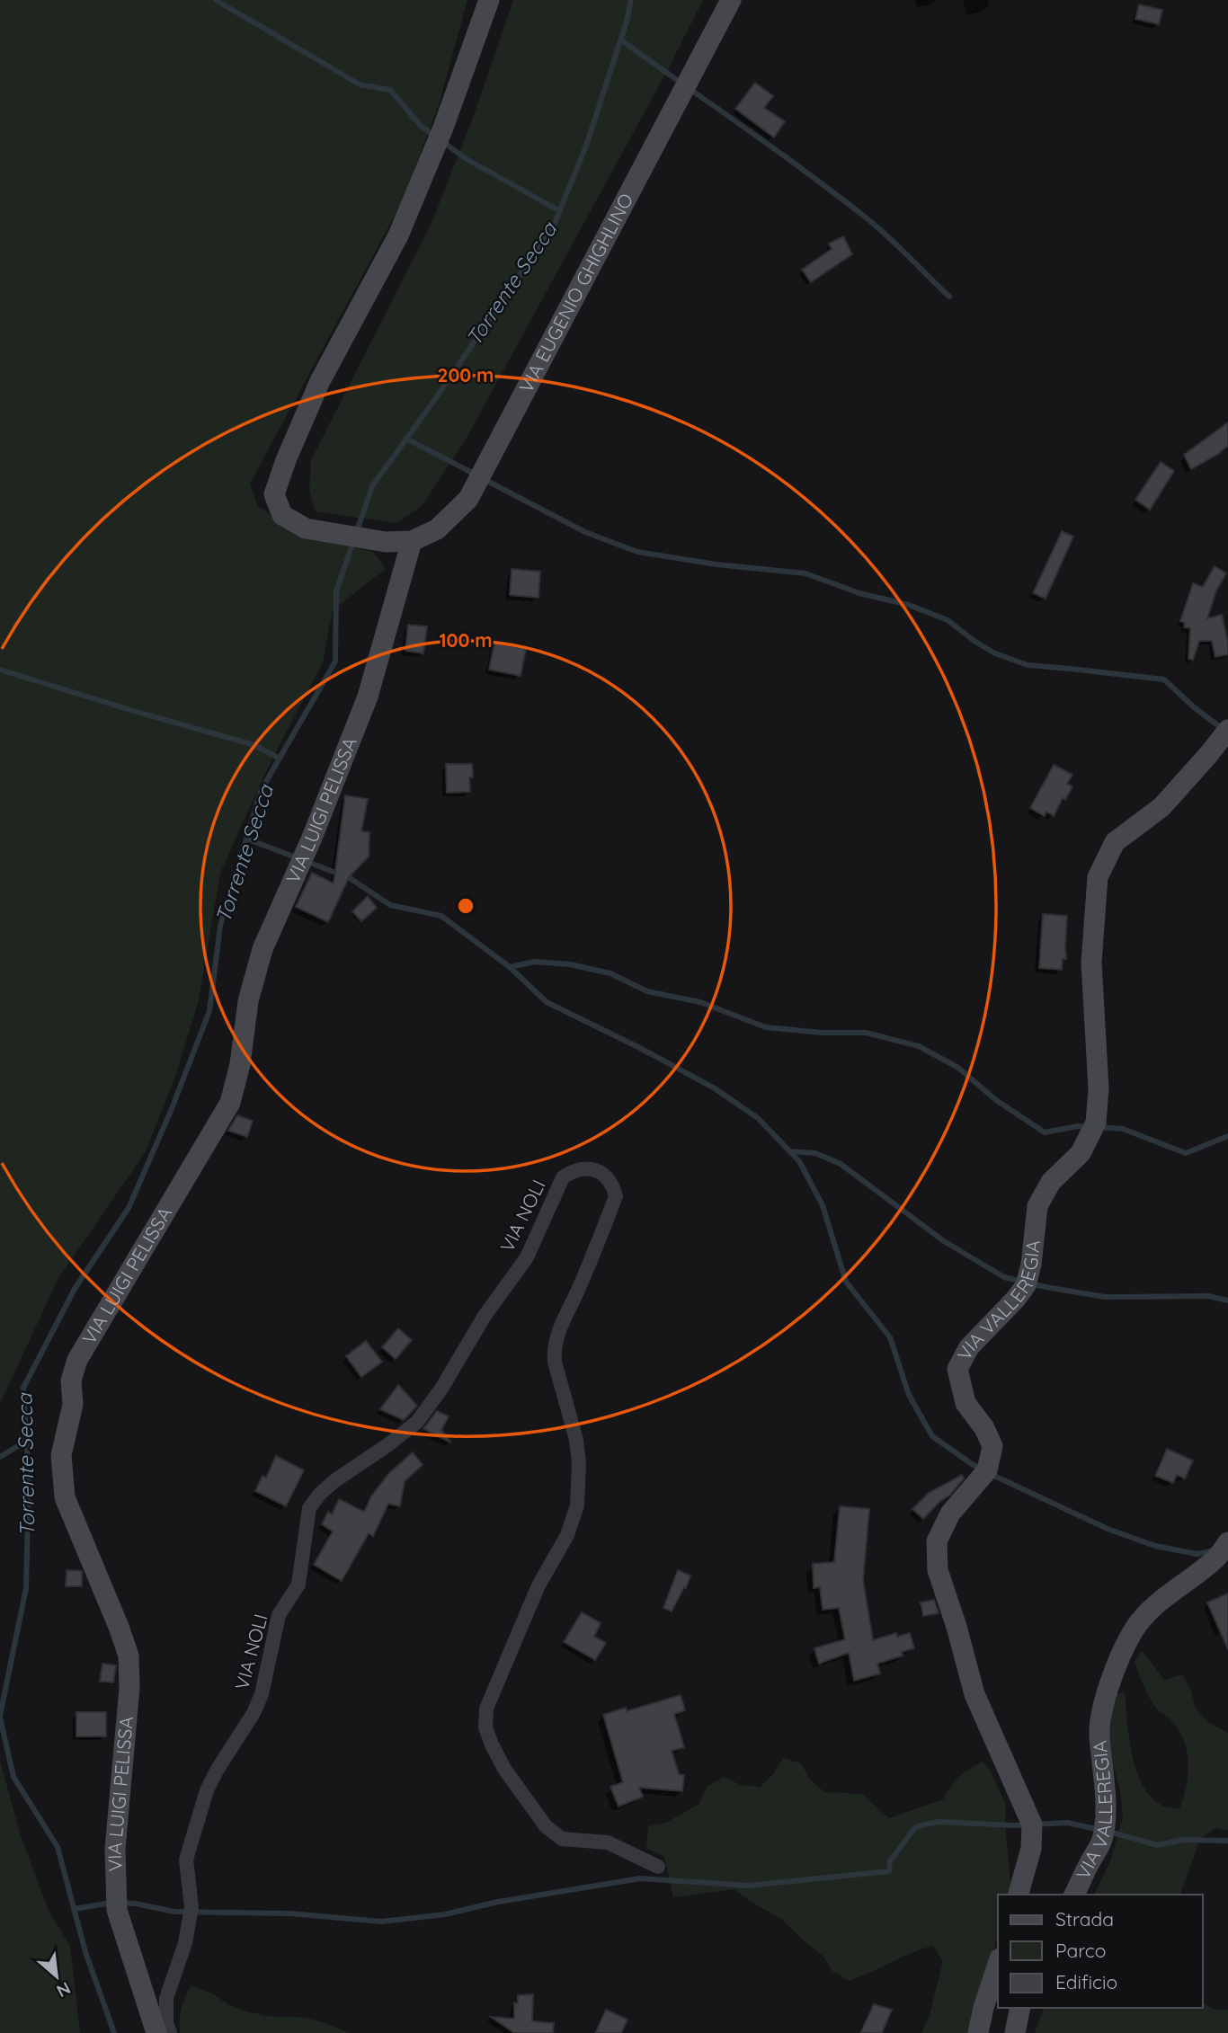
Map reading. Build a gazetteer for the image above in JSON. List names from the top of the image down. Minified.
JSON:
{"streets":{"street":["VIA EUGENIO GHIGHLINO","VIA LUIGI PELISSA","VIA NOLI","VIA VALLEREGIA"]},"crossings":[["VIA EUGENIO GHIGHLINO","VIA LUIGI PELISSA"]],"water":["Torrente Secca"],"legend":["Strada","Parco","Edificio"],"north":"bottom right","rings":["200 m","100 m"]}
